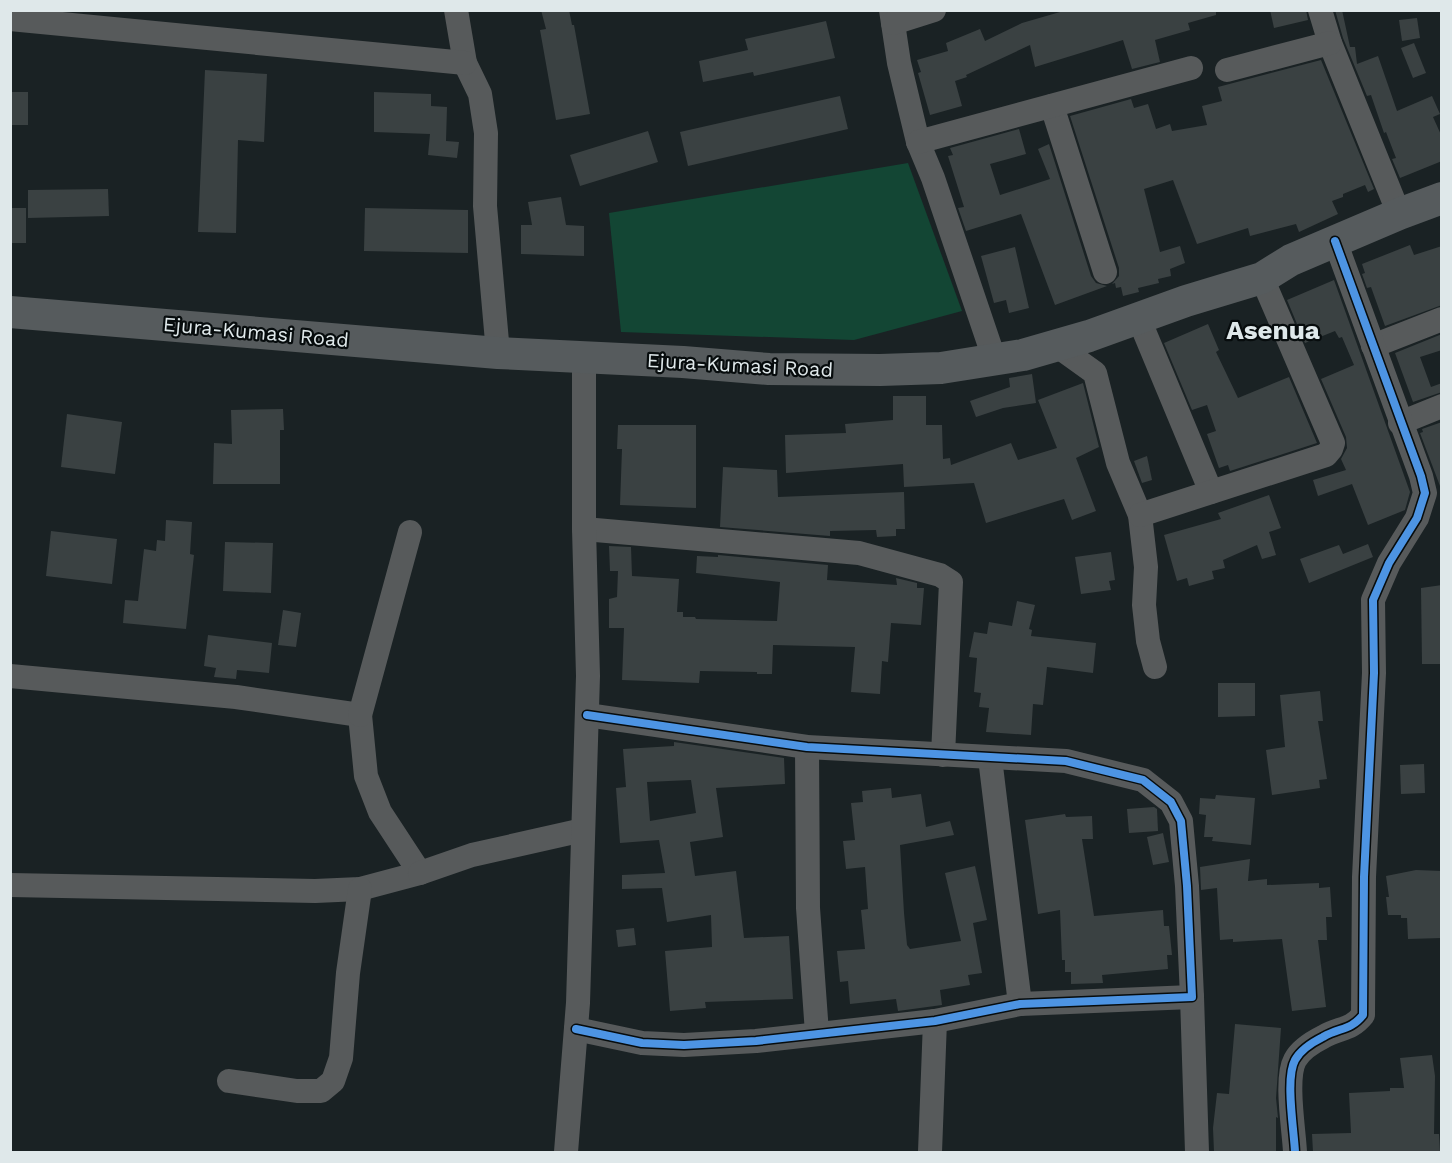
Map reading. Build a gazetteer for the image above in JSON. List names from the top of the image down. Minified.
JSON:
{"streets":{"main road":["Ejura-Kumasi Road"]},"districts":["Asenua"]}
